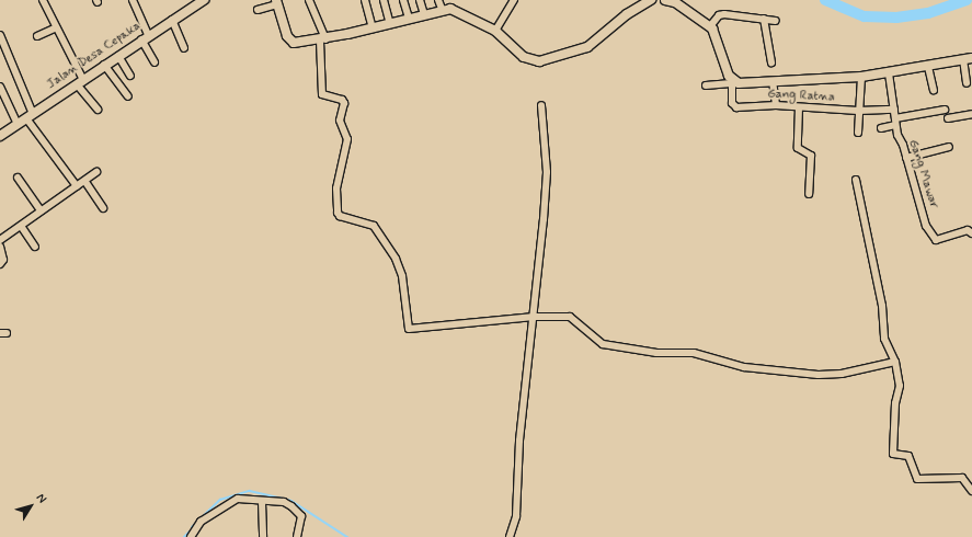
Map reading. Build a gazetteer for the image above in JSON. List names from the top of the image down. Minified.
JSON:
{"streets":{"street":["Jalan Desa Cepaka","Gang Ratna","Gang Mawar"]},"crossings":[["Gang Ratna","Gang Mawar"]],"north":"top right"}
